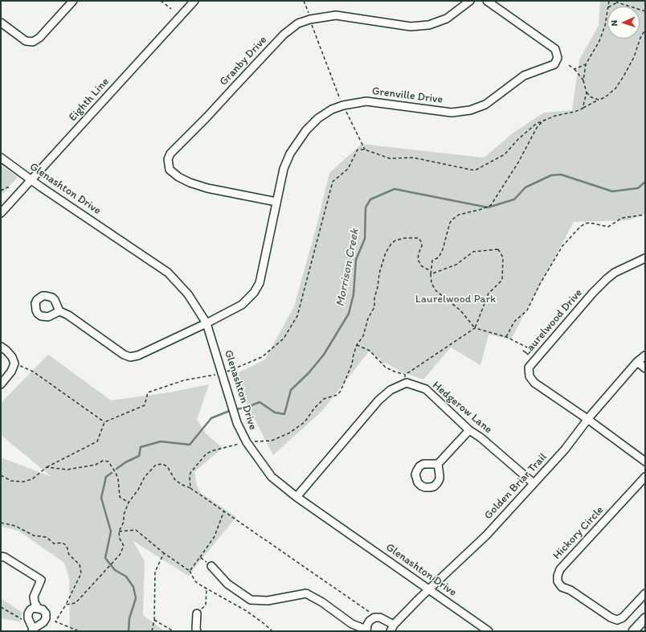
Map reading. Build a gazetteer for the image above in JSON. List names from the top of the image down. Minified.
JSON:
{"streets":{"street":["Granby Drive","Grenville Drive","Eighth Line","Glenashton Drive","Laurelwood Drive","Hedgerow Lane","Golden Briar Trail","Hickory Circle"]},"crossings":[["Granby Drive","Grenville Drive"],["Grenville Drive","Glenashton Drive"],["Eighth Line","Glenashton Drive"],["Glenashton Drive","Hedgerow Lane"],["Glenashton Drive","Golden Briar Trail"],["Laurelwood Drive","Golden Briar Trail"],["Hedgerow Lane","Golden Briar Trail"]],"water":["Morrison Creek"],"parks":["Laurelwood Park"],"north":"left"}
